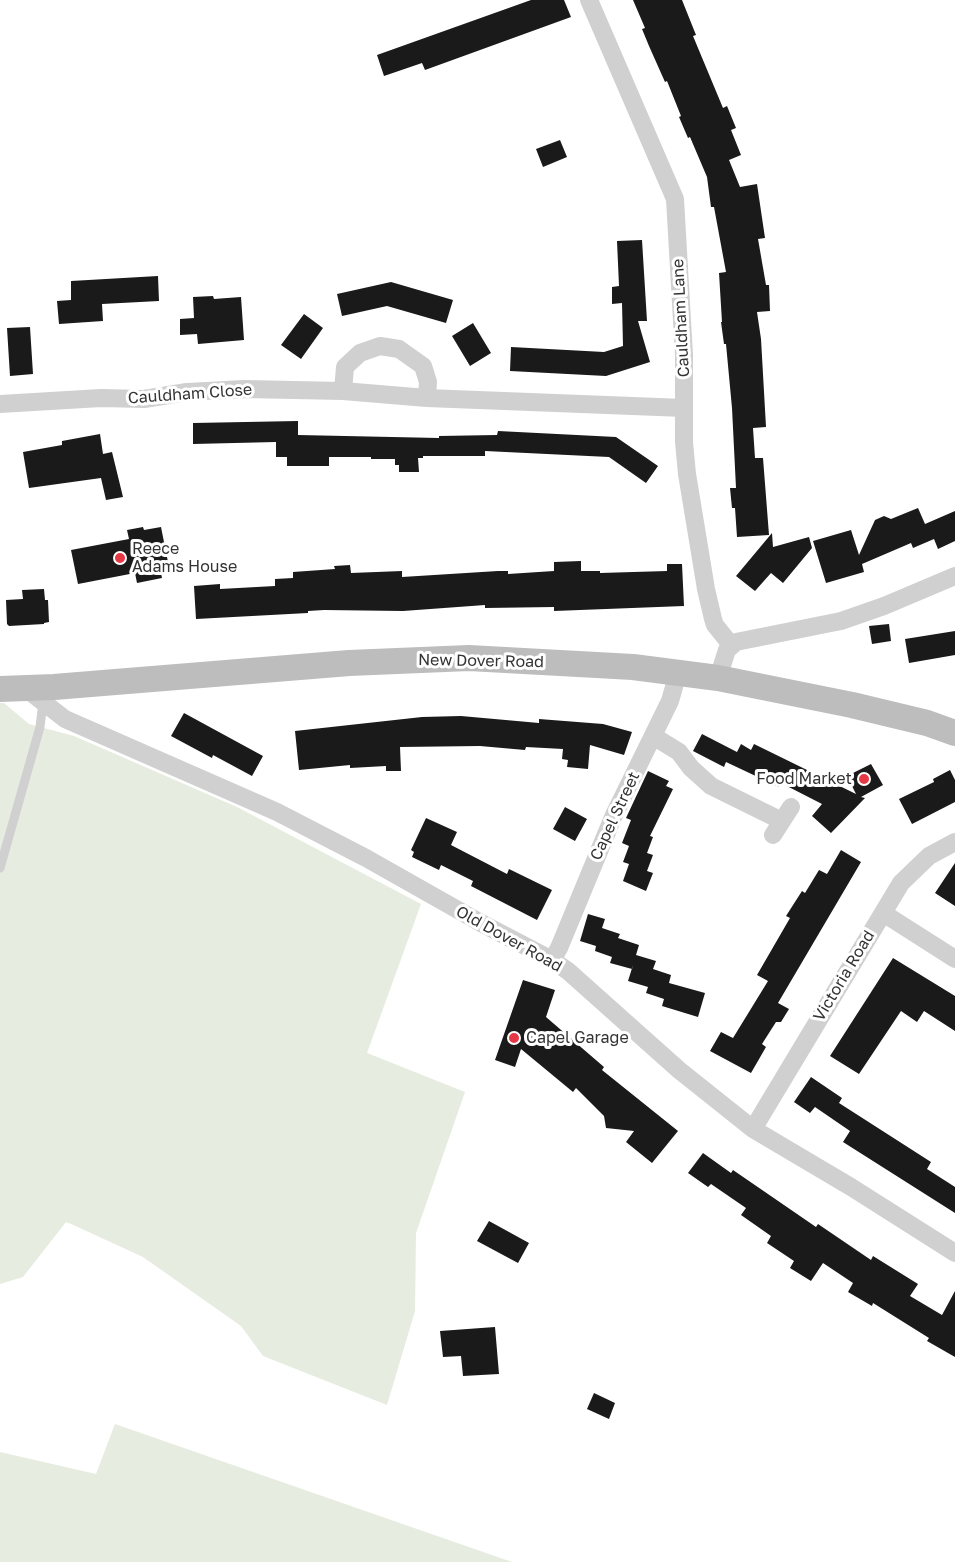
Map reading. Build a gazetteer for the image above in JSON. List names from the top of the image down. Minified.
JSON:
{"streets":{"main road":["New Dover Road"],"street":["Cauldham Lane","Cauldham Close","Capel Street","Old Dover Road","Victoria Road"]},"crossings":[["Cauldham Lane","Cauldham Close"],["New Dover Road","Capel Street"],["New Dover Road","Old Dover Road"],["Capel Street","Old Dover Road"],["Old Dover Road","Victoria Road"]],"places":["Reece Adams House","Food Market","Capel Garage"]}
